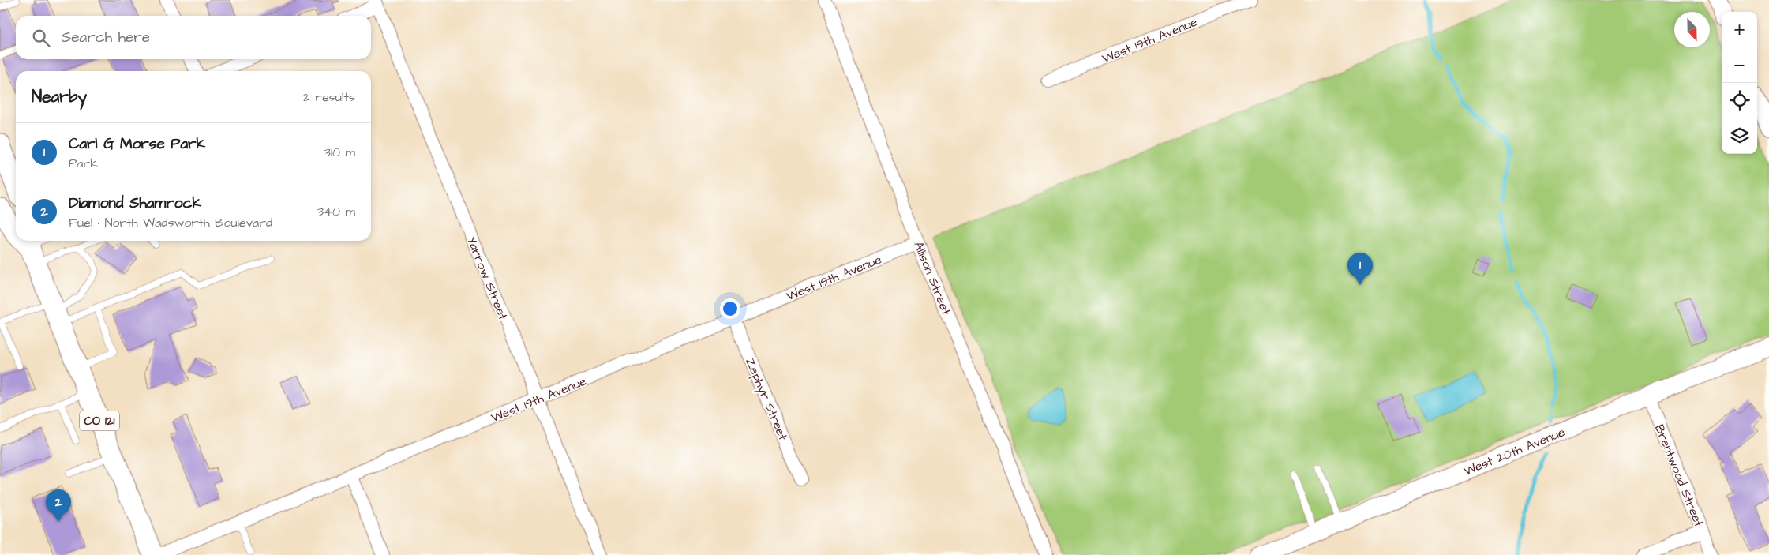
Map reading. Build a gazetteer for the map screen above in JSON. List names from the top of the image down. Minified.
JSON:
{"streets":{"main road":["CO 121"],"street":["West 19th Avenue","Yarrow Street","Allison Street","Zephyr Street","West 20th Avenue","Brentwood Street"]},"crossings":[["West 19th Avenue","Yarrow Street"],["West 19th Avenue","Allison Street"],["West 19th Avenue","Zephyr Street"],["West 20th Avenue","Brentwood Street"]],"north":"bottom","page":{"map_buttons":["+","−"],"search":"Search here","heading":["Nearby","2 results"],"list":[{"mark":"1","name":"Carl G Morse Park","note":"Park","value":"310 m"},{"mark":"2","name":"Diamond Shamrock","note":"Fuel · North Wadsworth Boulevard","value":"340 m"}],"pins":["1","2"]}}
